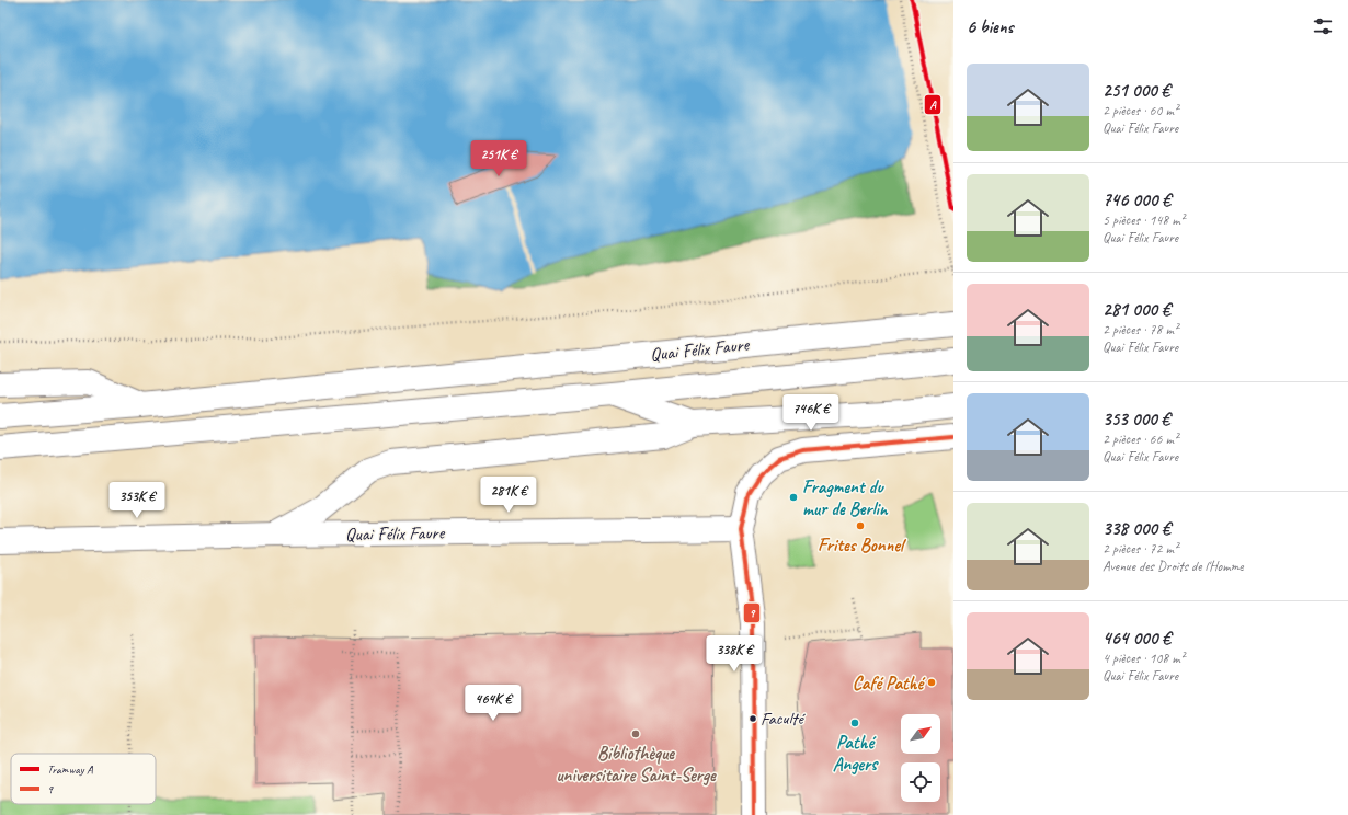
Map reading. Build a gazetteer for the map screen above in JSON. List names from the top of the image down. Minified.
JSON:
{"streets":{"main road":["Quai Félix Faure"]},"places":["Fragment du mur de Berlin","Frites Bonnel","Café Pathé","Faculté","Pathé Angers","Bibliothèque universitaire Saint-Serge"],"lines":["tram line A","transit line 9"],"legend":["Tramway A","9"],"north":"top right","page":{"heading":"6 biens","list":[{"name":"251 000 €","note":"2 pièces · 60 m² · Quai Félix Faure"},{"name":"746 000 €","note":"5 pièces · 148 m² · Quai Félix Faure"},{"name":"281 000 €","note":"2 pièces · 78 m² · Quai Félix Faure"},{"name":"353 000 €","note":"2 pièces · 66 m² · Quai Félix Faure"},{"name":"338 000 €","note":"2 pièces · 72 m² · Avenue des Droits de l'Homme"},{"name":"464 000 €","note":"4 pièces · 108 m² · Quai Félix Faure"}],"price":["251K €","746K €","281K €","353K €","338K €","464K €"]}}
